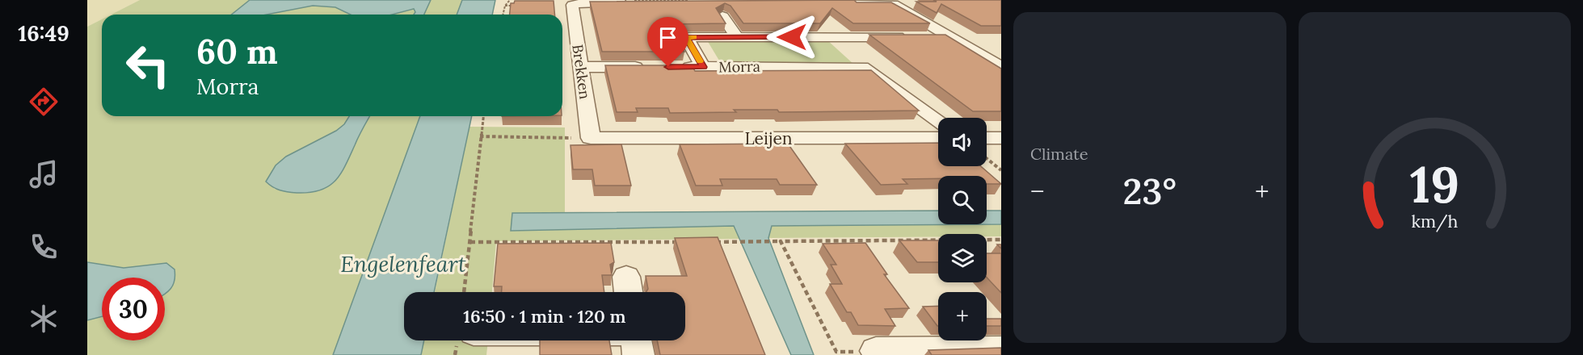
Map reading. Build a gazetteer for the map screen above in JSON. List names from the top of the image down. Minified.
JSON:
{"streets":{"street":["Morra","Brekken","Leijen"]},"crossings":[["Brekken","Leijen"]],"water":["Engelenfeart"],"page":{"tabs":"16:49","tile":"Climate","turn":["60 m","Morra"],"map_buttons":"+","heat":["−","23°","+"],"limit":"30","trip":"16:50 · 1 min · 120 m","gauge":["19","km/h"]}}
